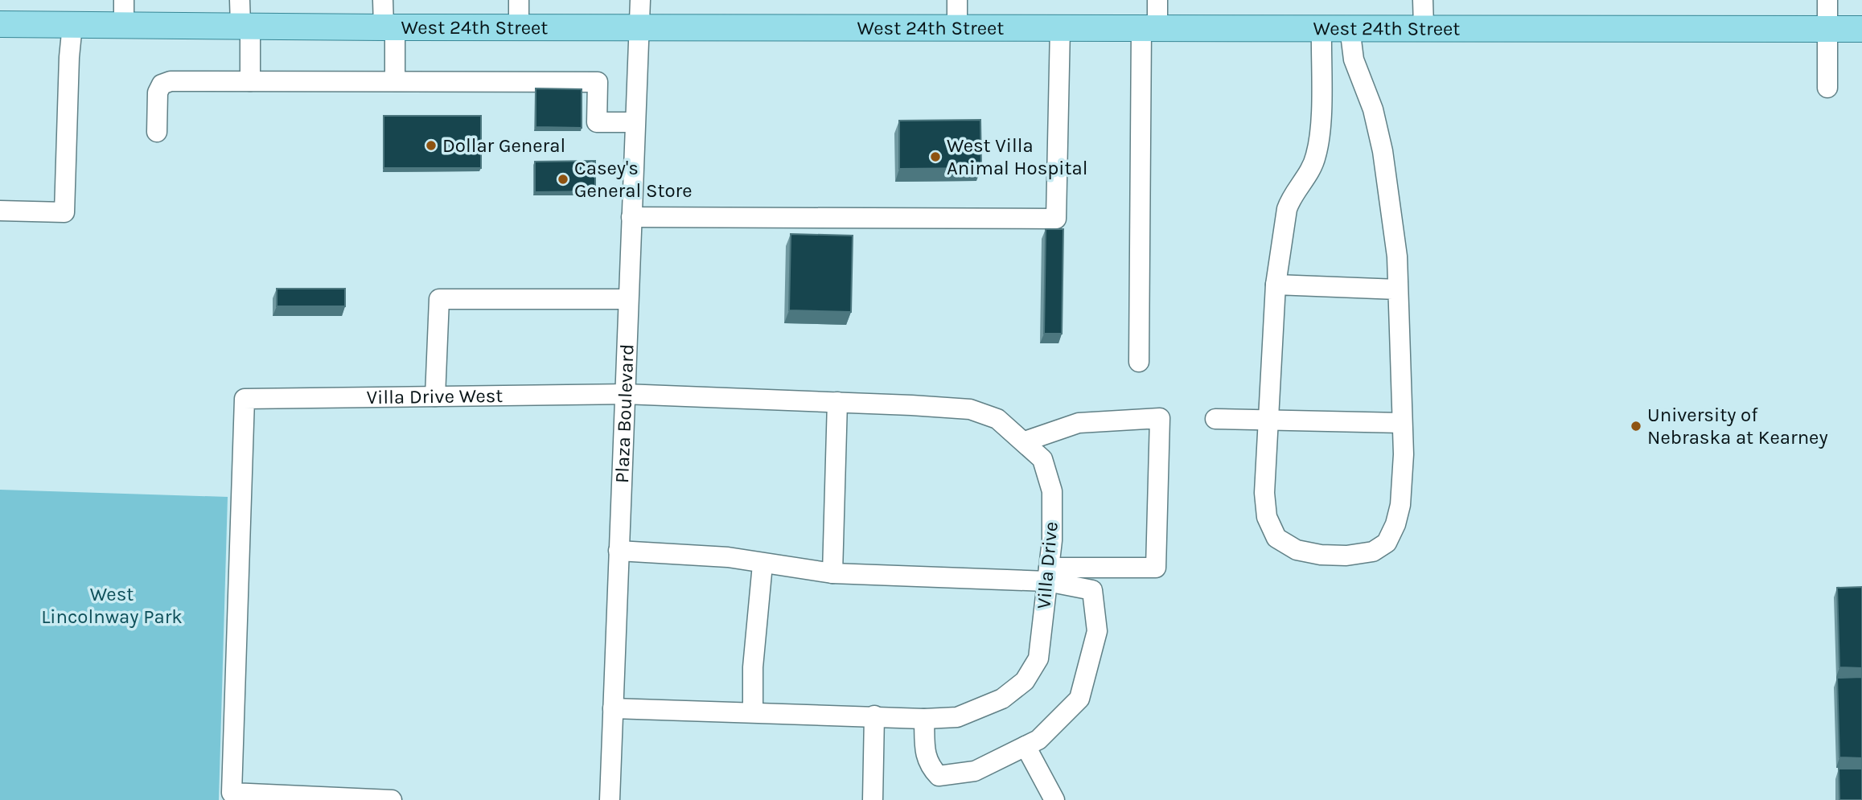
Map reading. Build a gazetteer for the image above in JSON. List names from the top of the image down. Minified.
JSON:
{"streets":{"main road":["West 24th Street"],"street":["Villa Drive West","Plaza Boulevard","Villa Drive"]},"crossings":[["West 24th Street","Plaza Boulevard"],["Villa Drive West","Plaza Boulevard"],["Villa Drive West","Villa Drive"],["Plaza Boulevard","Villa Drive"]],"parks":["West Lincolnway Park"],"places":["Dollar General","West Villa Animal Hospital","Casey's General Store","University of Nebraska at Kearney"]}
